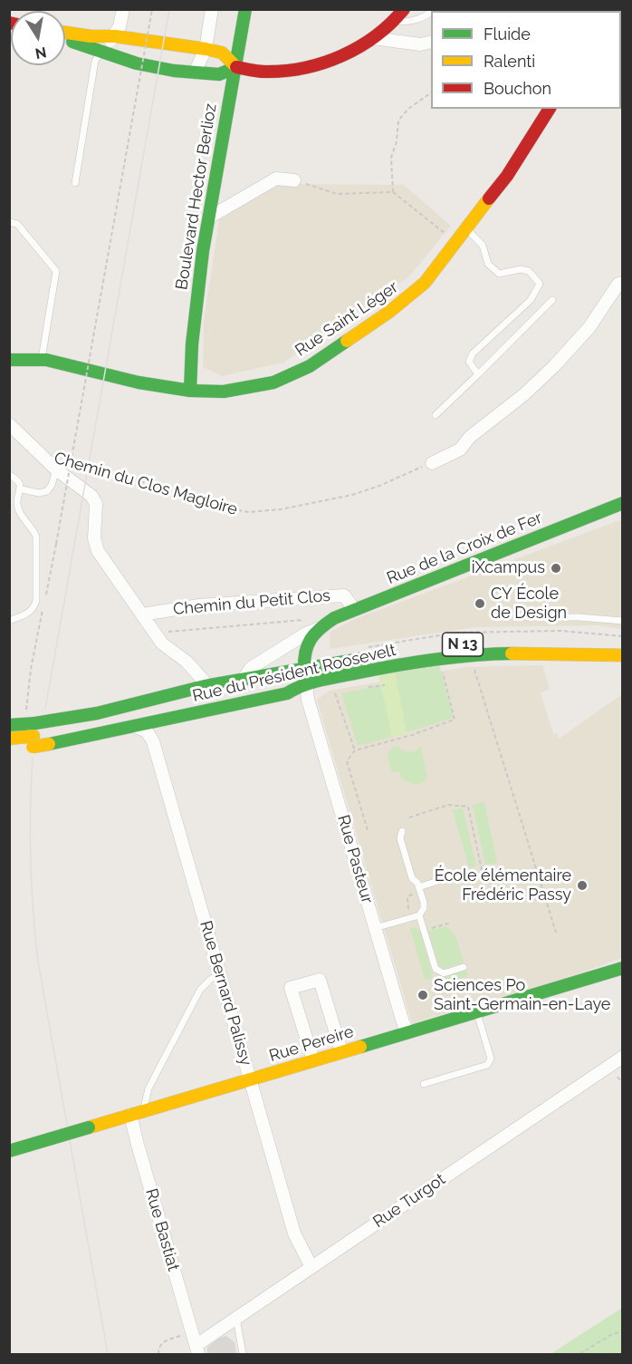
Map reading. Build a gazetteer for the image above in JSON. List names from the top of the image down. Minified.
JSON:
{"streets":{"street":["Boulevard Hector Berlioz","Rue Saint Léger","Rue de la Croix de Fer","Chemin du Petit Clos","N 13","Rue du Président Roosevelt","Rue Pasteur","Rue Bernard Palissy","Rue Pereire","Rue Turgot","Rue Bastiat"],"path":["Chemin du Clos Magloire"]},"crossings":[["Boulevard Hector Berlioz","Rue Saint Léger"],["Rue de la Croix de Fer","Chemin du Petit Clos"],["Rue de la Croix de Fer","Rue du Président Roosevelt"],["Rue de la Croix de Fer","Rue Pasteur"],["Rue du Président Roosevelt","Rue Pasteur"],["Rue du Président Roosevelt","Rue Bernard Palissy"],["Rue Pasteur","Rue Pereire"],["Rue Bernard Palissy","Rue Pereire"],["Rue Bernard Palissy","Rue Turgot"],["Rue Pereire","Rue Bastiat"],["Rue Turgot","Rue Bastiat"]],"places":["iXcampus","CY École de Design","École élémentaire Frédéric Passy","Sciences Po Saint-Germain-en-Laye"],"legend":["Fluide","Ralenti","Bouchon"],"north":"bottom"}
